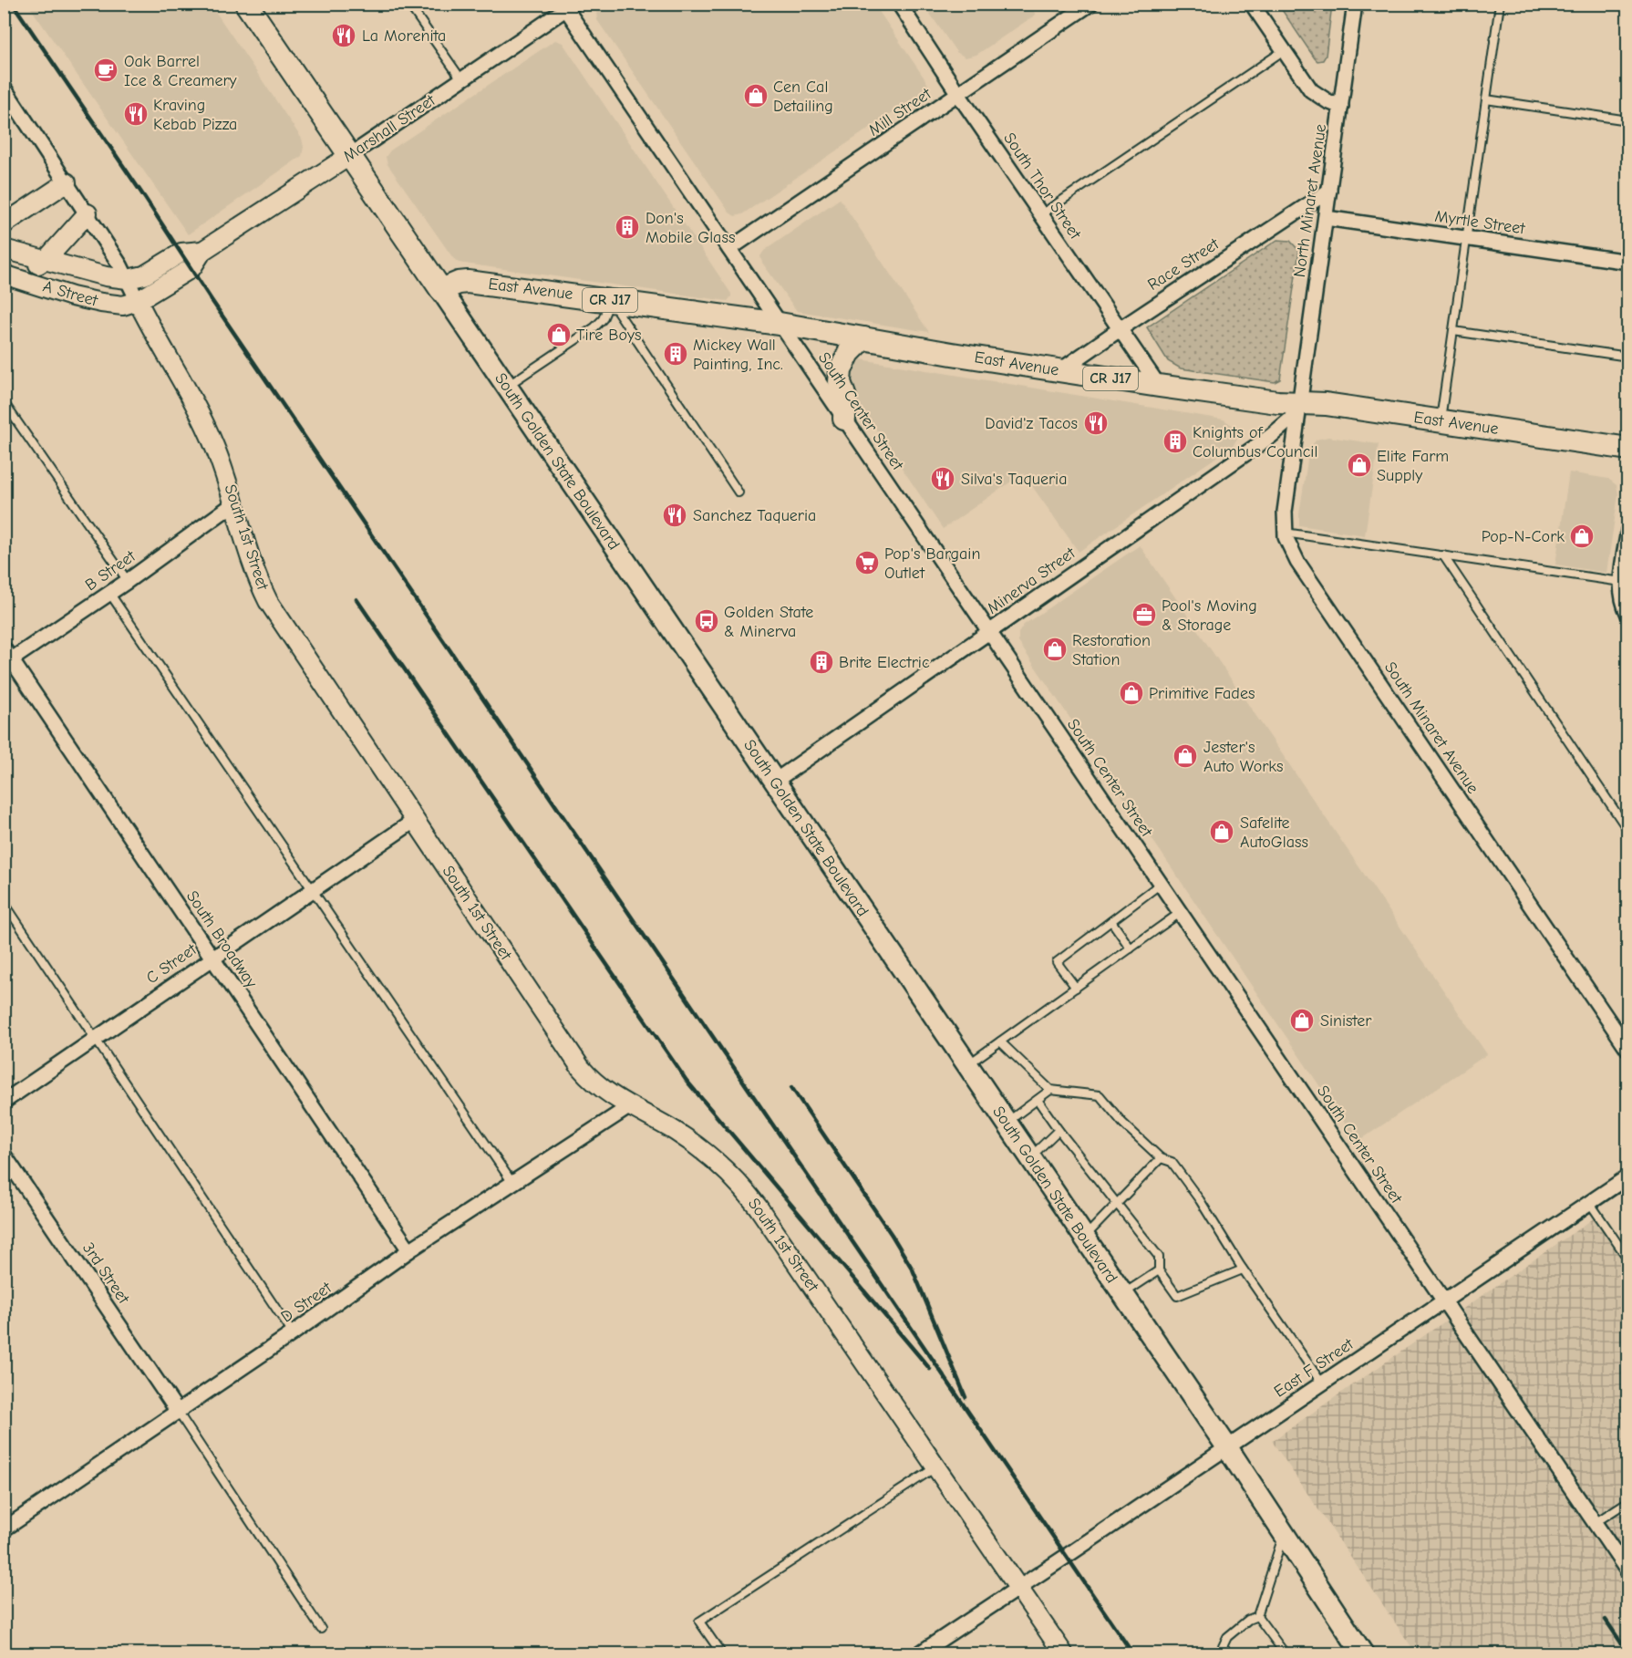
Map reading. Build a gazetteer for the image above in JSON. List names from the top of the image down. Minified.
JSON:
{"streets":{"main road":["East Avenue","CR J17","South Golden State Boulevard"],"street":["Mill Street","Marshall Street","South Thor Street","North Minaret Avenue","Myrtle Street","Race Street","A Street","South Center Street","South 1st Street","B Street","Minerva Street","South Minaret Avenue","South Broadway","C Street","3rd Street","D Street","East F Street"]},"crossings":[["Mill Street","South Thor Street"],["Mill Street","South Center Street"],["Marshall Street","A Street"],["Marshall Street","South Center Street"],["Marshall Street","South Golden State Boulevard"],["Marshall Street","South 1st Street"],["South Thor Street","Race Street"],["South Thor Street","East Avenue"],["North Minaret Avenue","Myrtle Street"],["North Minaret Avenue","Race Street"],["North Minaret Avenue","East Avenue"],["North Minaret Avenue","Minerva Street"],["North Minaret Avenue","South Minaret Avenue"],["Race Street","East Avenue"],["East Avenue","South Center Street"],["East Avenue","South Golden State Boulevard"],["East Avenue","Minerva Street"],["East Avenue","South Minaret Avenue"],["A Street","South 1st Street"],["South Center Street","Minerva Street"],["South Center Street","East F Street"],["South Golden State Boulevard","Minerva Street"],["South Golden State Boulevard","East F Street"],["South 1st Street","B Street"],["South 1st Street","C Street"],["South 1st Street","D Street"],["South 1st Street","East F Street"],["B Street","South Broadway"],["Minerva Street","South Minaret Avenue"],["South Broadway","C Street"],["South Broadway","D Street"],["3rd Street","D Street"]],"places":{"restaurant":["La Morenita","Kraving Kebab Pizza","David'z Tacos","Silva's Taqueria","Sanchez Taqueria"],"cafe":["Oak Barrel Ice & Creamery"],"shop":["Cen Cal Detailing","Tire Boys","Elite Farm Supply","Pop-N-Cork","Restoration Station","Primitive Fades","Jester's Auto Works","Safelite AutoGlass","Sinister"],"building":["Don's Mobile Glass","Mickey Wall Painting, Inc.","Knights of Columbus Council","Brite Electric"],"supermarket":["Pop's Bargain Outlet"],"office":["Pool's Moving & Storage"],"bus stop":["Golden State & Minerva"]}}
